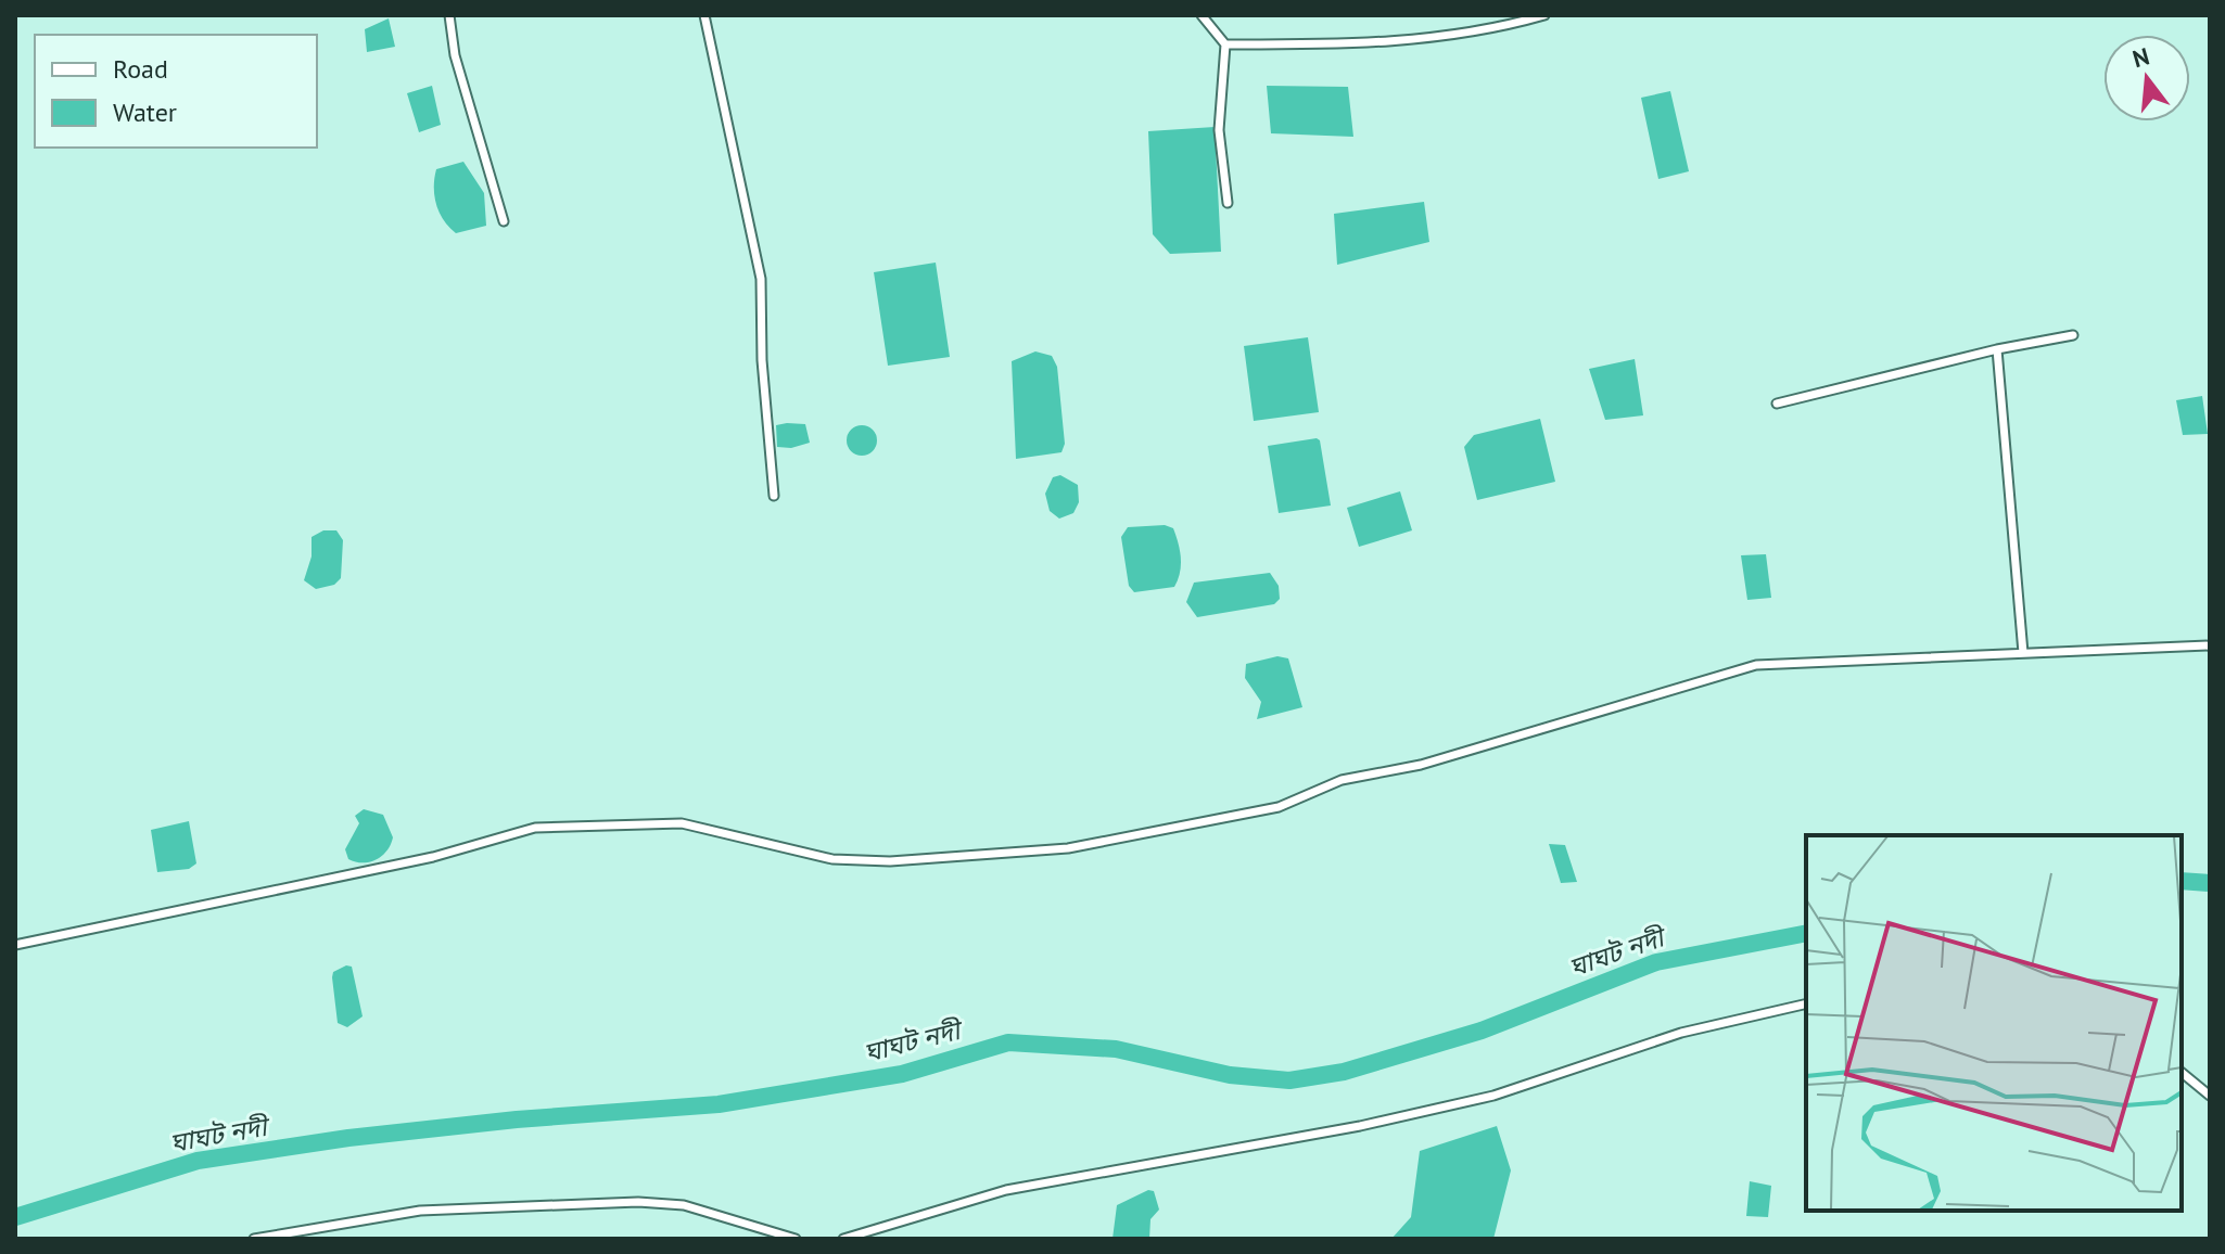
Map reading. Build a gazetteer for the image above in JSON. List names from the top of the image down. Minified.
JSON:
{"water":["ঘাঘট নদী"],"legend":["Road","Water"],"north":"top"}
